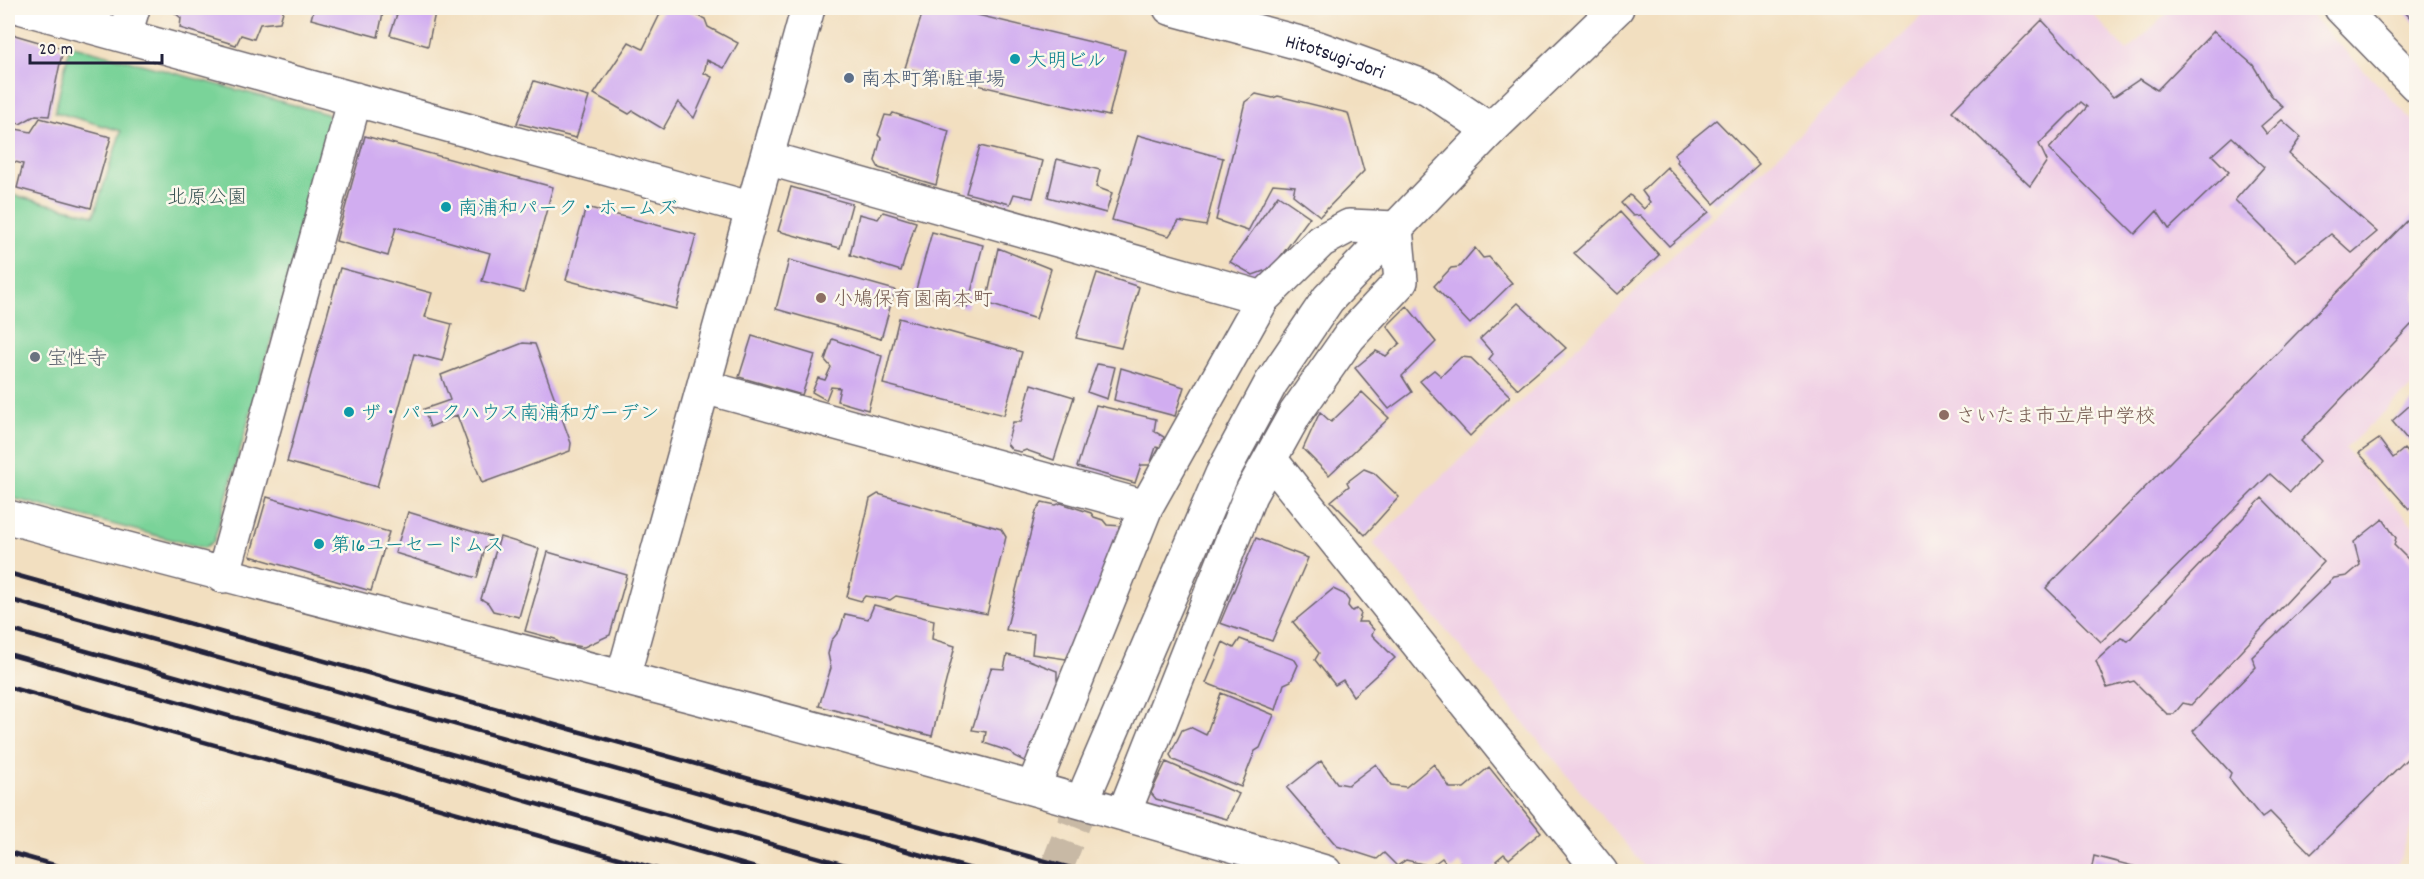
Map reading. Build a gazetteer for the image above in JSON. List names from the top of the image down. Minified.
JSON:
{"streets":{"street":["Hitotsugi-dori"]},"parks":["北原公園"],"places":["大明ビル","南本町第1駐車場","南浦和パーク・ホームズ","小鳩保育園南本町","宝性寺","ザ・パークハウス南浦和ガーデン","さいたま市立岸中学校","第16ユーセードムス"],"scale_bar":"20 m"}
